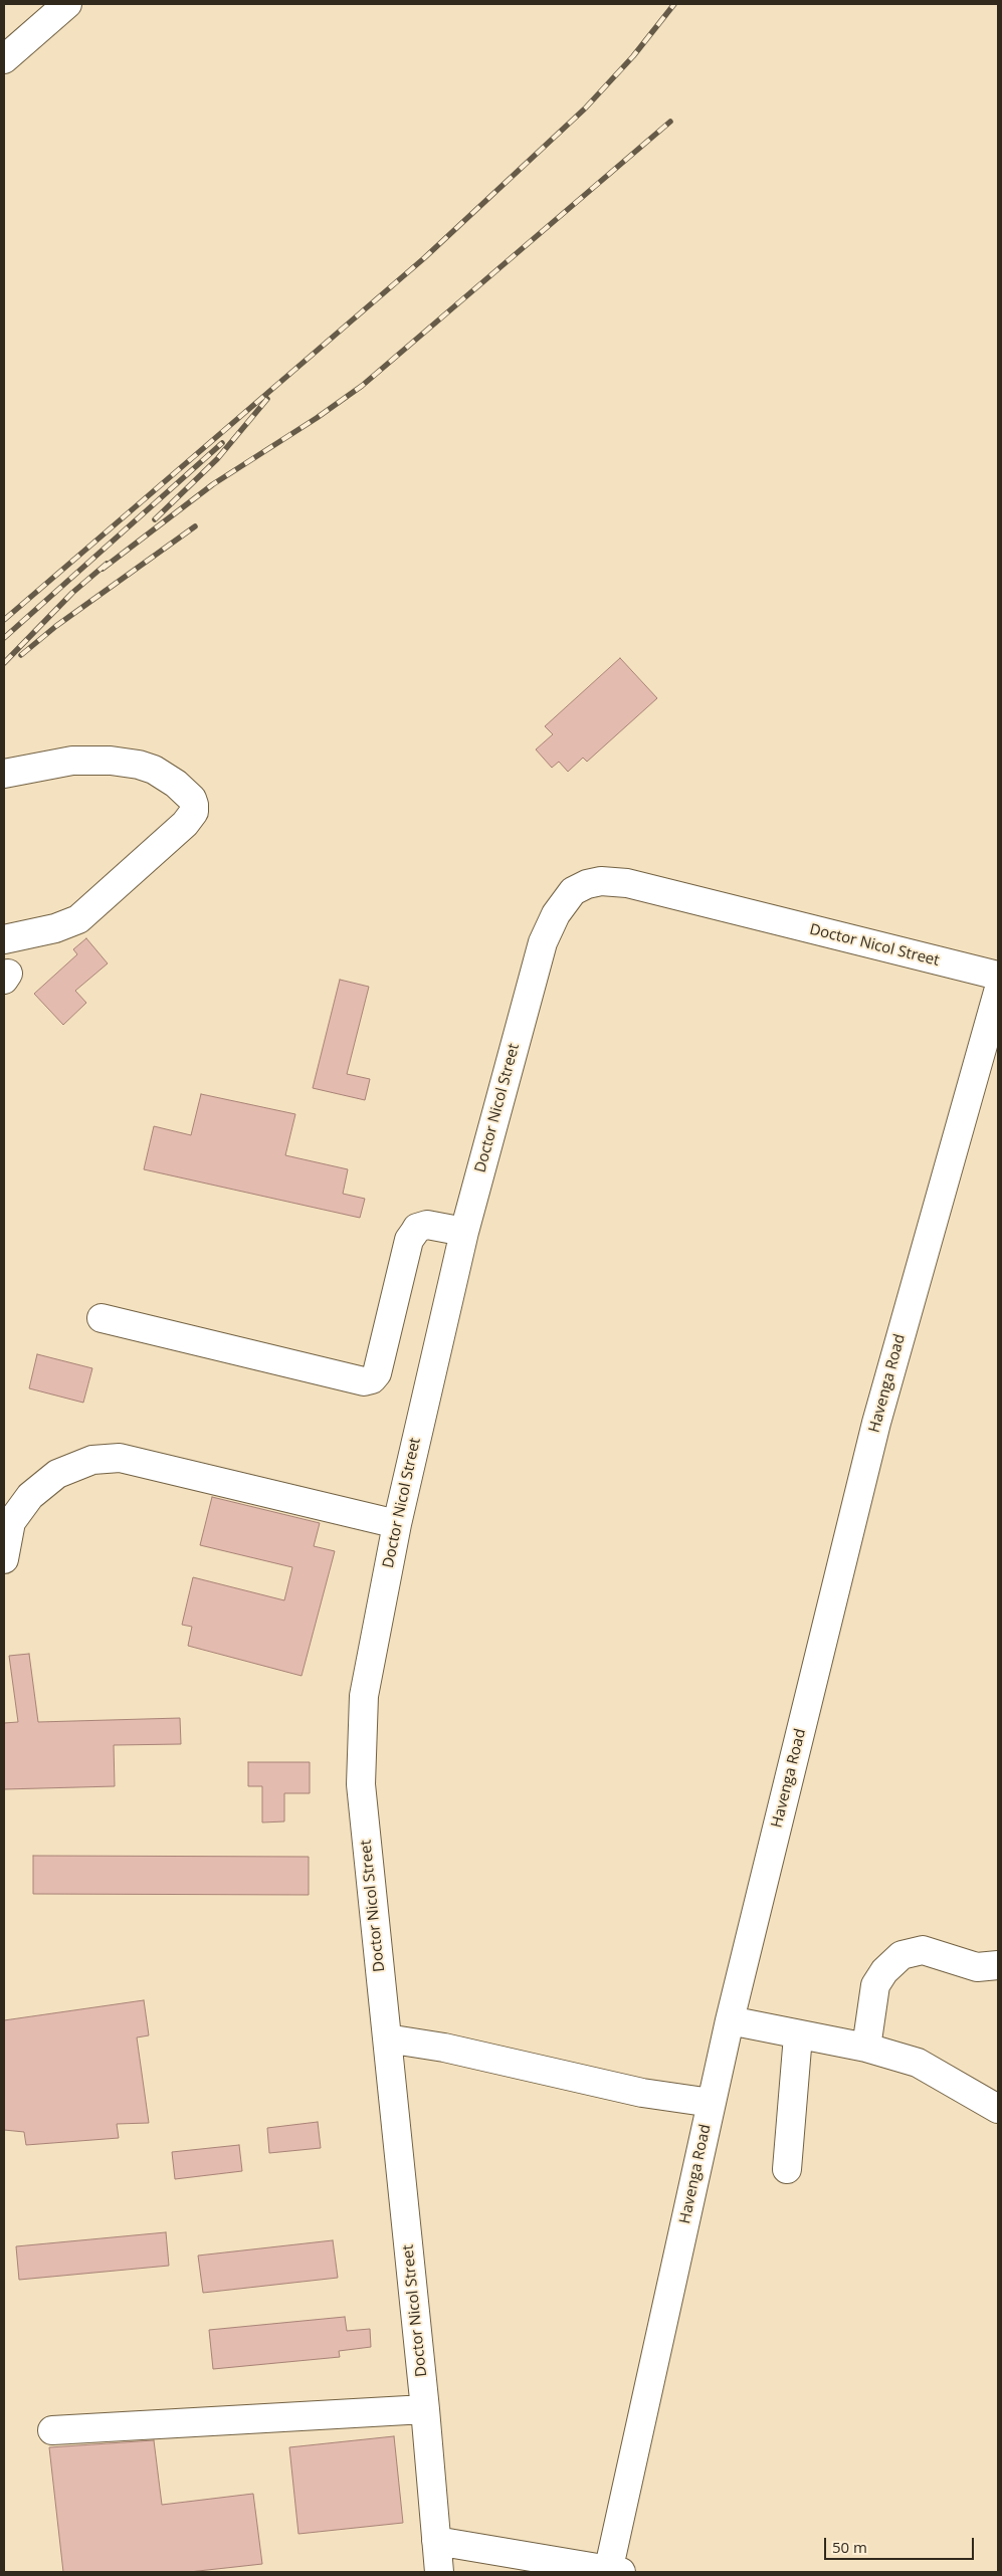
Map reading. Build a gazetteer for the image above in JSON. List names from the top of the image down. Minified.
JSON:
{"streets":{"street":["Doctor Nicol Street","Havenga Road"]},"scale_bar":"50 m"}
